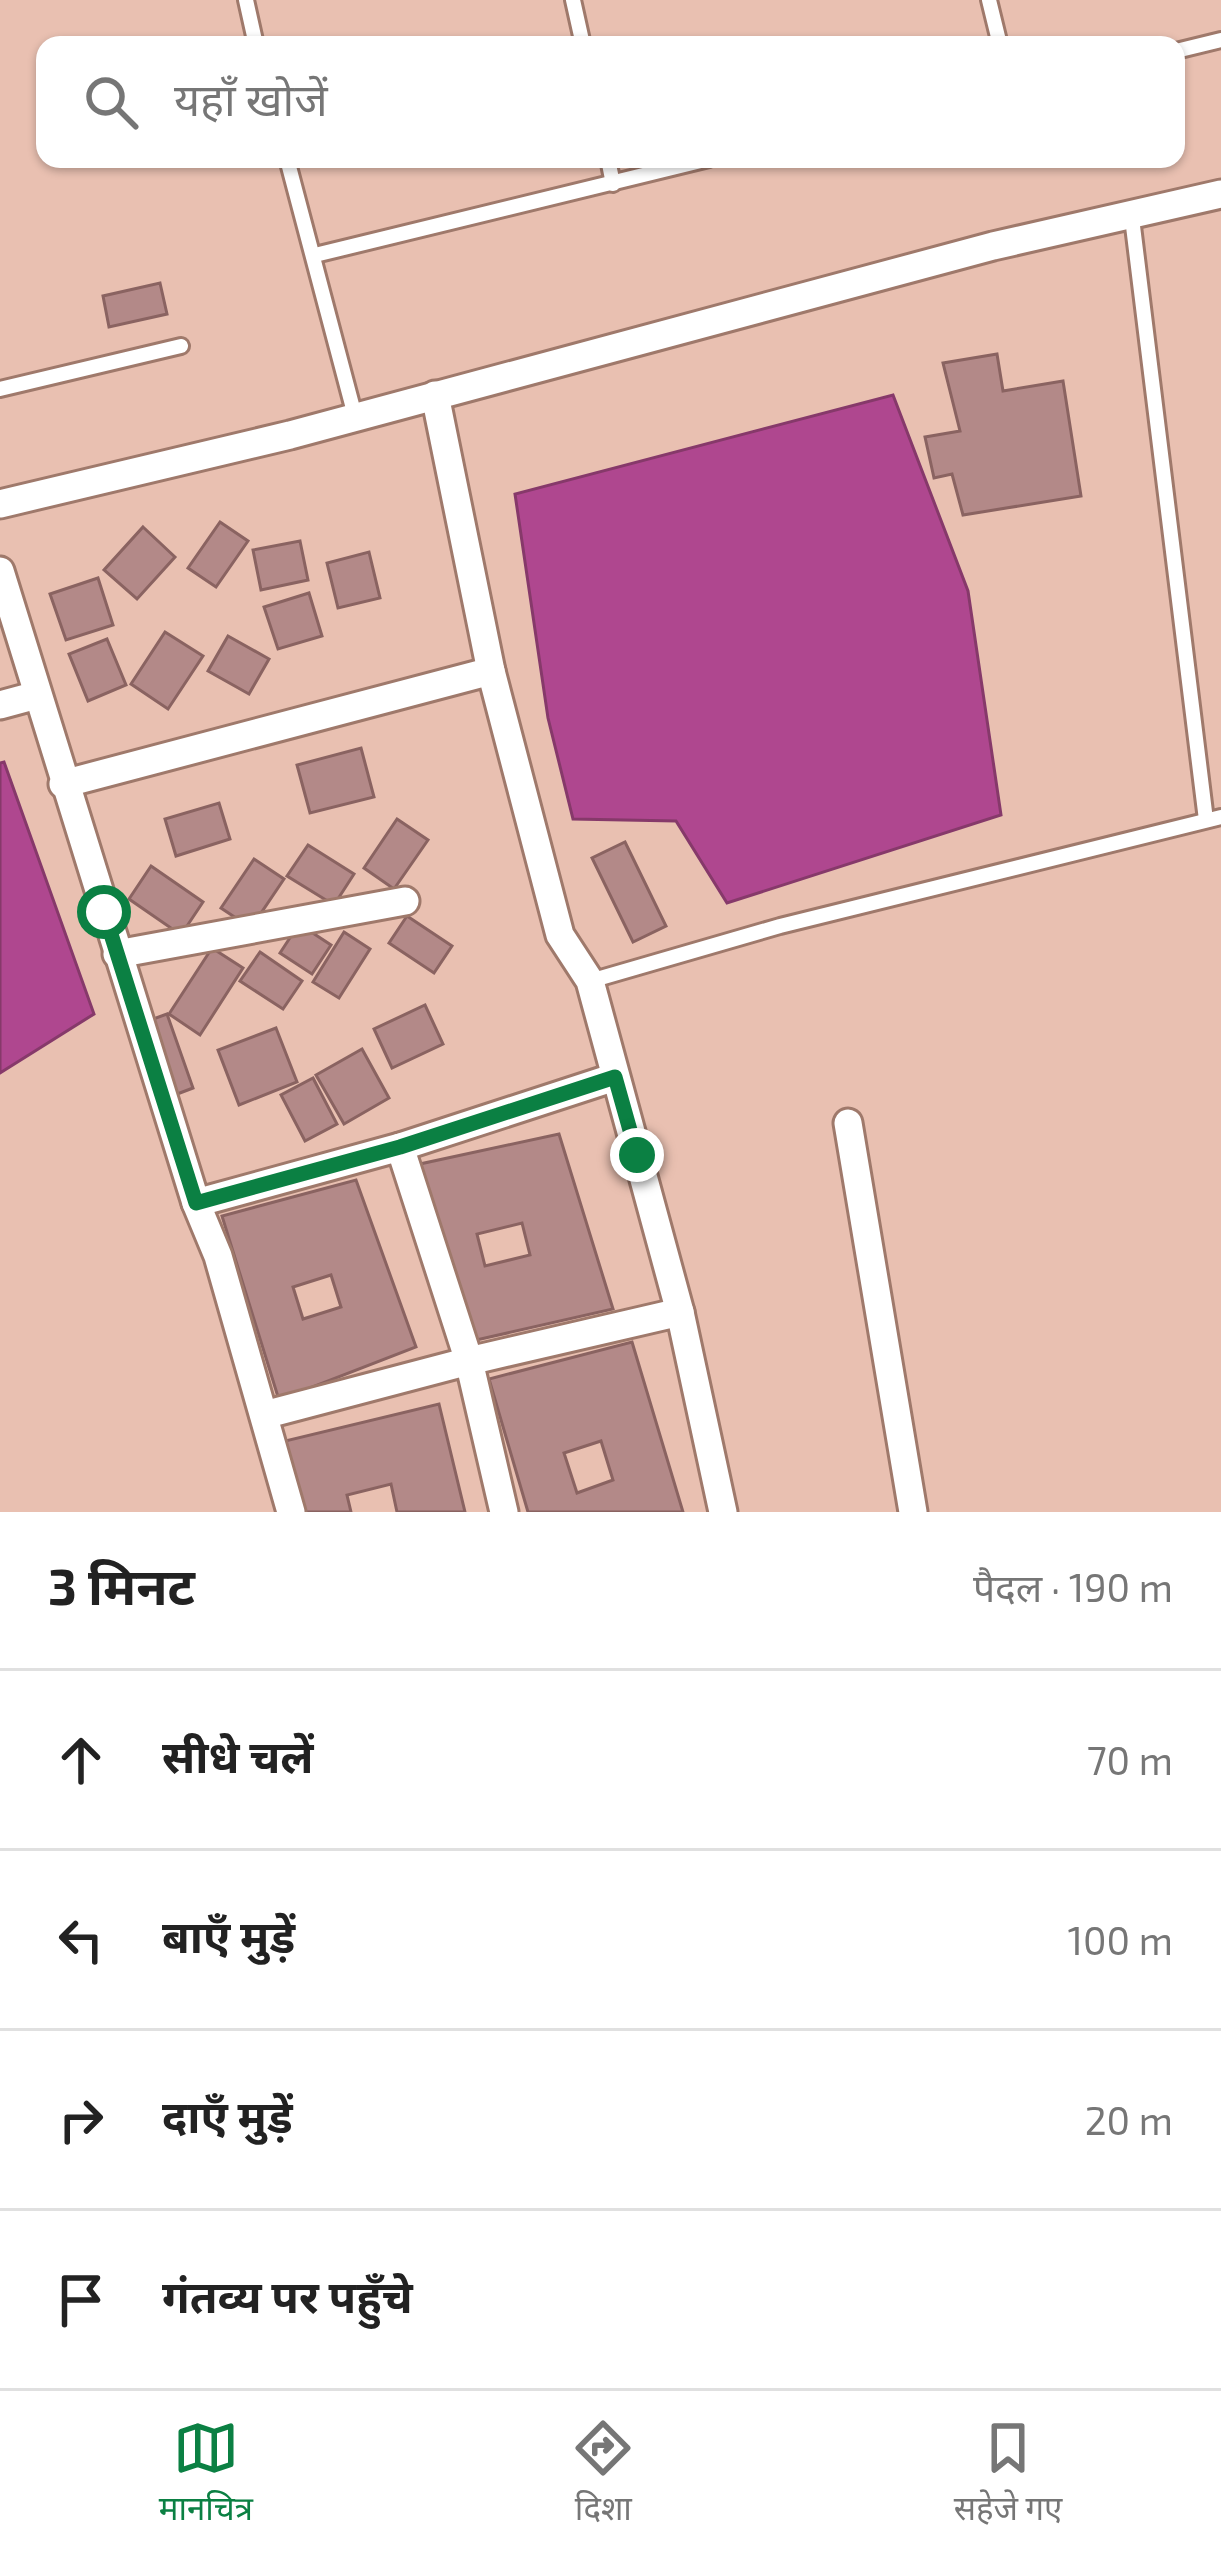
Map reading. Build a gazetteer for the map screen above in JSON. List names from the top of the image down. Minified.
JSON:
{"page":{"search":"यहाँ खोजें","heading":["3 मिनट","पैदल · 190 m"],"list":[["सीधे चलें","70 m"],["बाएँ मुड़ें","100 m"],["दाएँ मुड़ें","20 m"],"गंतव्य पर पहुँचे"],"nav":["मानचित्र","दिशा","सहेजे गए"]}}
